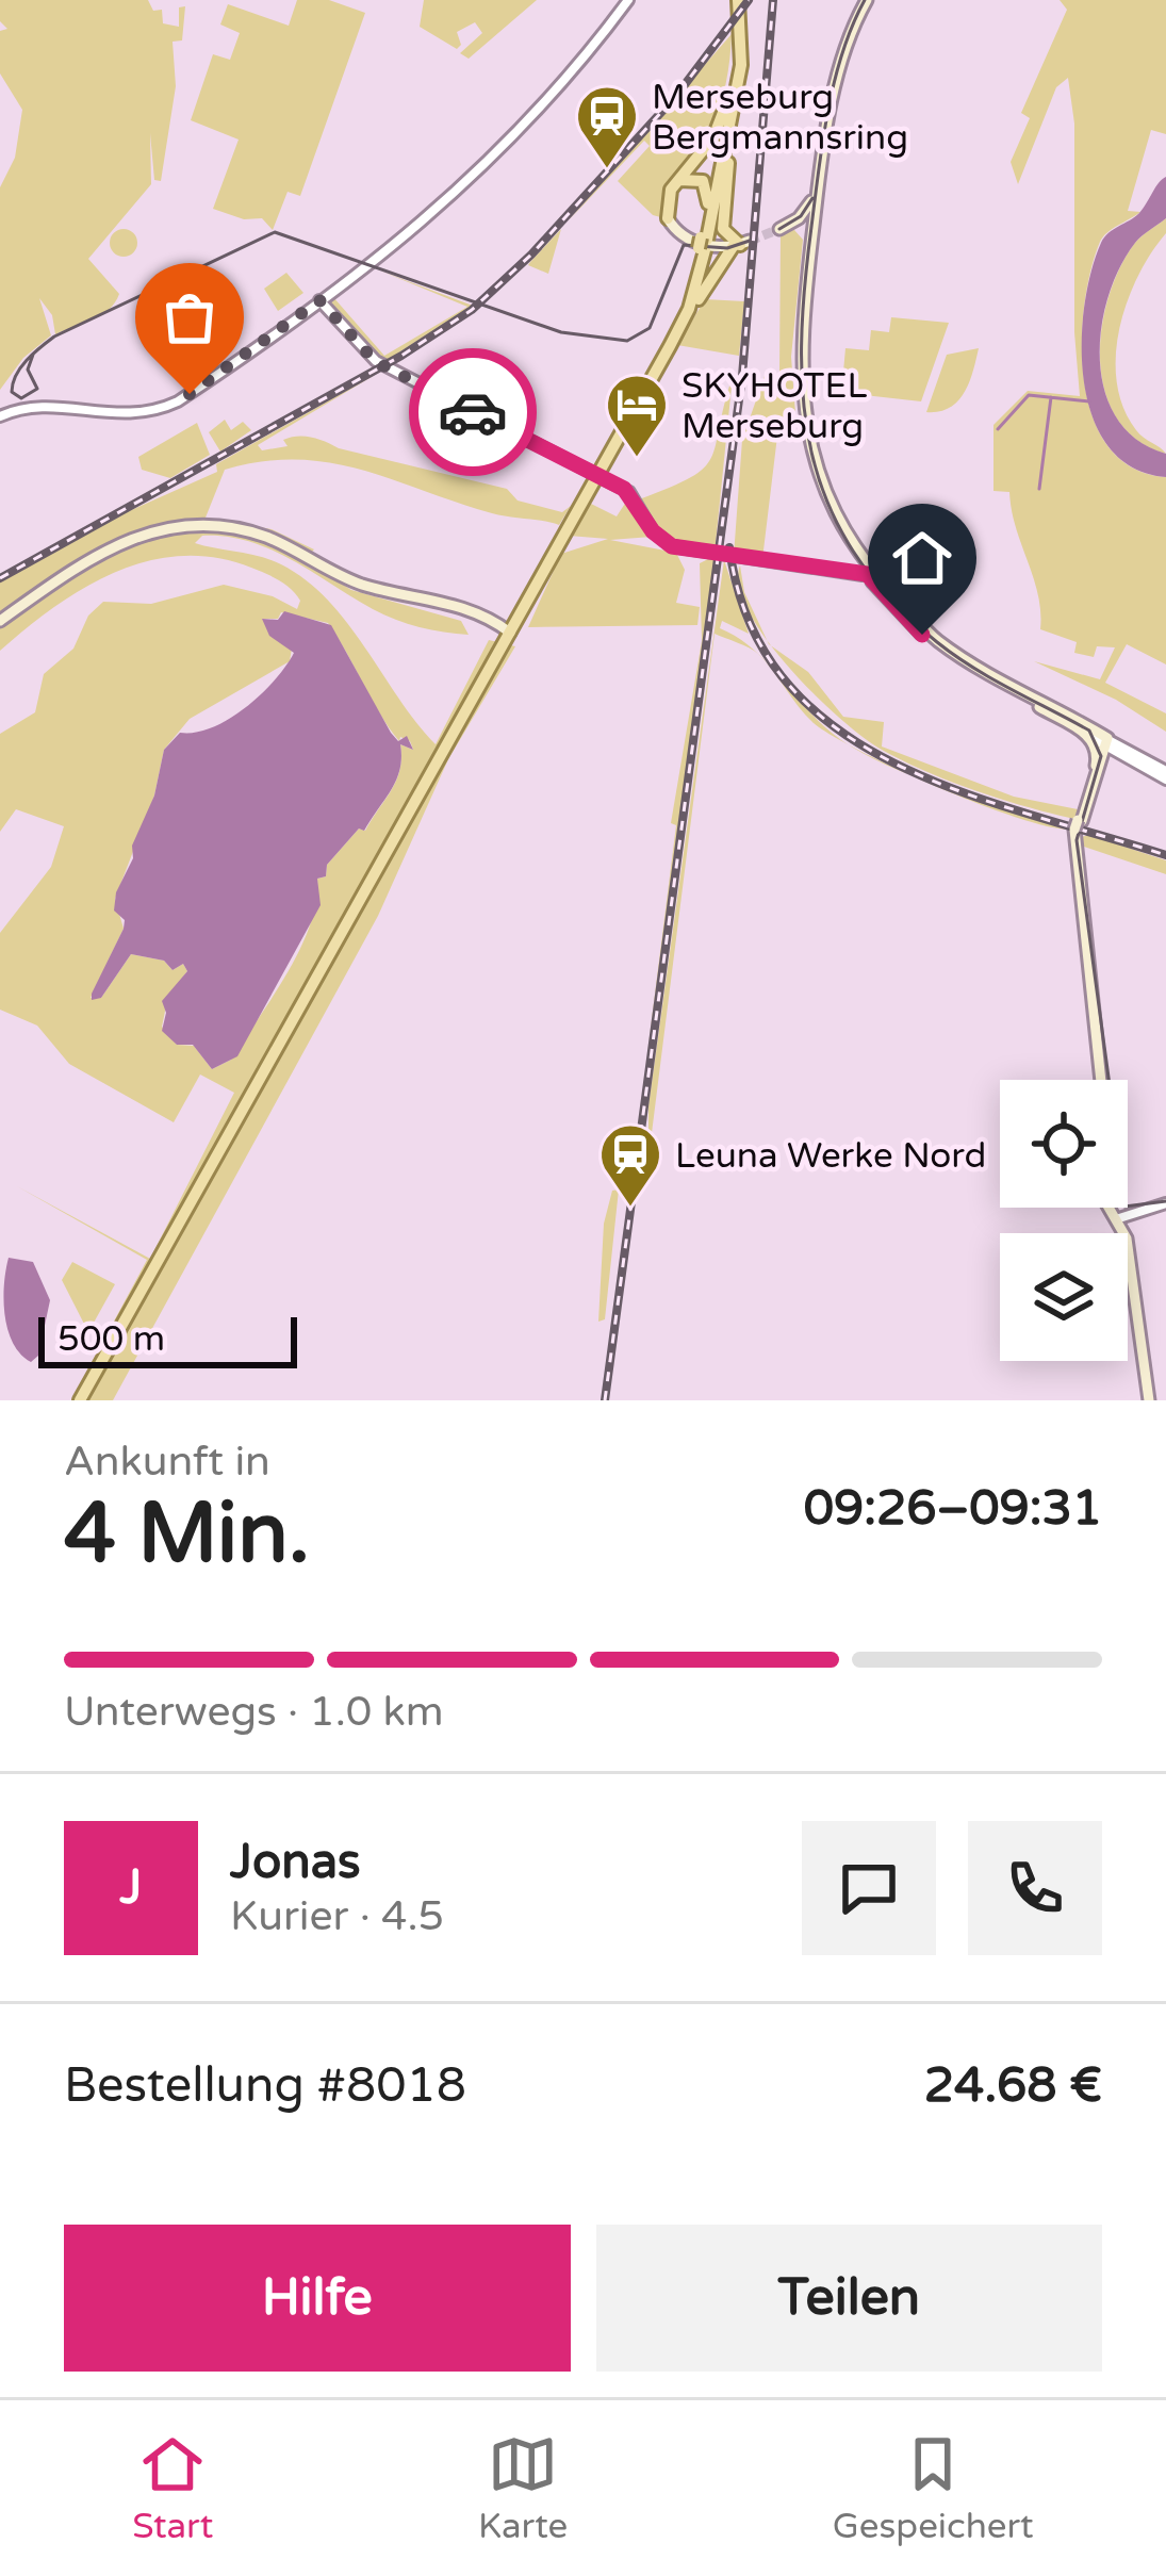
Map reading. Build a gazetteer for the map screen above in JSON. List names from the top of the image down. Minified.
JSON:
{"places":{"station":["Merseburg Bergmannsring","Leuna Werke Nord"],"hotel":["SKYHOTEL Merseburg"]},"scale_bar":"500 m","page":{"scale":"500 m","heading":["4 Min.","Ankunft in","09:26–09:31"],"panel":["Jonas","Kurier · 4.5","Bestellung #8018","24.68 €"],"bar":"Unterwegs · 1.0 km","round":"J","buttons":["Hilfe","Teilen"],"tabs":["Start","Karte","Gespeichert"]}}
